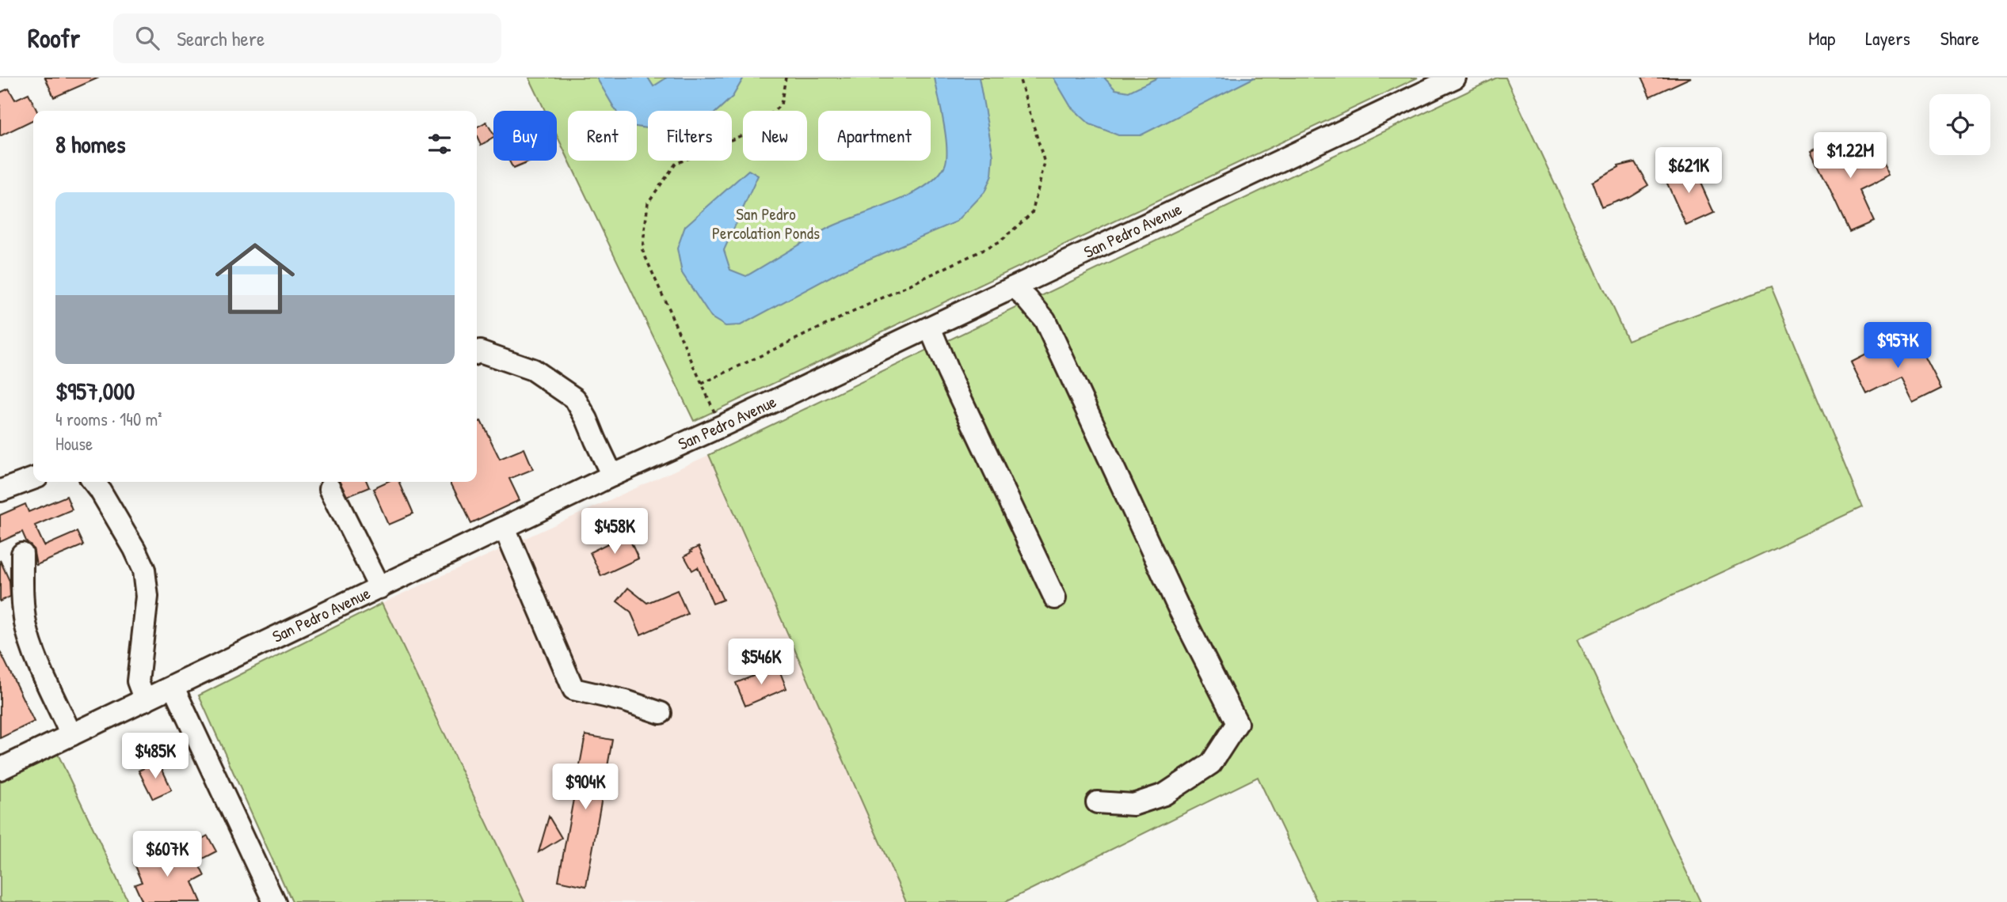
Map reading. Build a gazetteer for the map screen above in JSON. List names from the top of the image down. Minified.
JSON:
{"streets":{"street":["San Pedro Avenue"]},"parks":["San Pedro Percolation Ponds"],"page":{"header":"Roofr","search":"Search here","nav":["Map","Layers","Share"],"chip":["Buy","Rent","Filters","New","Apartment"],"heading":"8 homes","price":["$1.22M","$621K","$957K","$458K","$546K","$485K","$904K","$607K"],"list":[{"name":"$957,000","note":"4 rooms · 140 m² · House"}]}}
